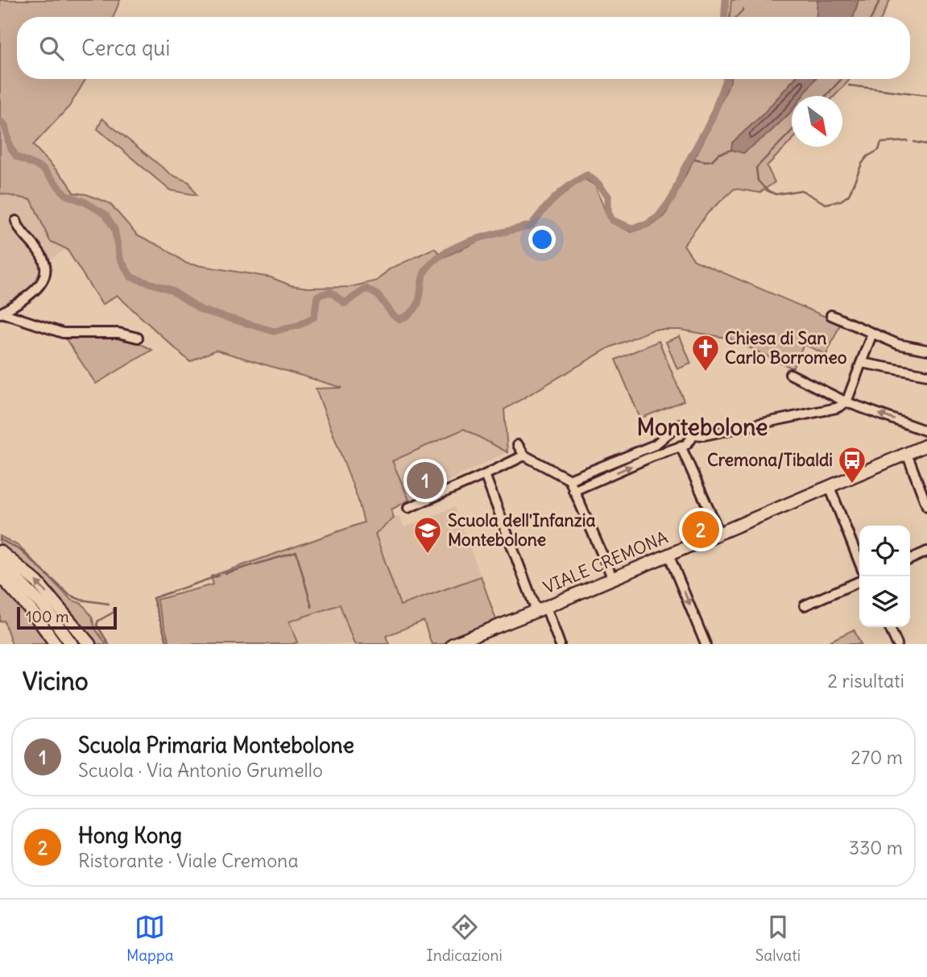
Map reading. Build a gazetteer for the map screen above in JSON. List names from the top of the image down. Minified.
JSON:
{"streets":{"main road":["VIALE CREMONA"]},"districts":["Montebolone"],"places":{"church":["Chiesa di San Carlo Borromeo"],"bus stop":["Cremona/Tibaldi"],"school or university":["Scuola dell'Infanzia Montebolone"]},"scale_bar":"100 m","north":"bottom right","page":{"search":"Cerca qui","pins":["1","2"],"scale":"100 m","heading":["Vicino","2 risultati"],"list":[{"mark":"1","name":"Scuola Primaria Montebolone","note":"Scuola · Via Antonio Grumello","value":"270 m"},{"mark":"2","name":"Hong Kong","note":"Ristorante · Viale Cremona","value":"330 m"}],"nav":["Mappa","Indicazioni","Salvati"]}}
